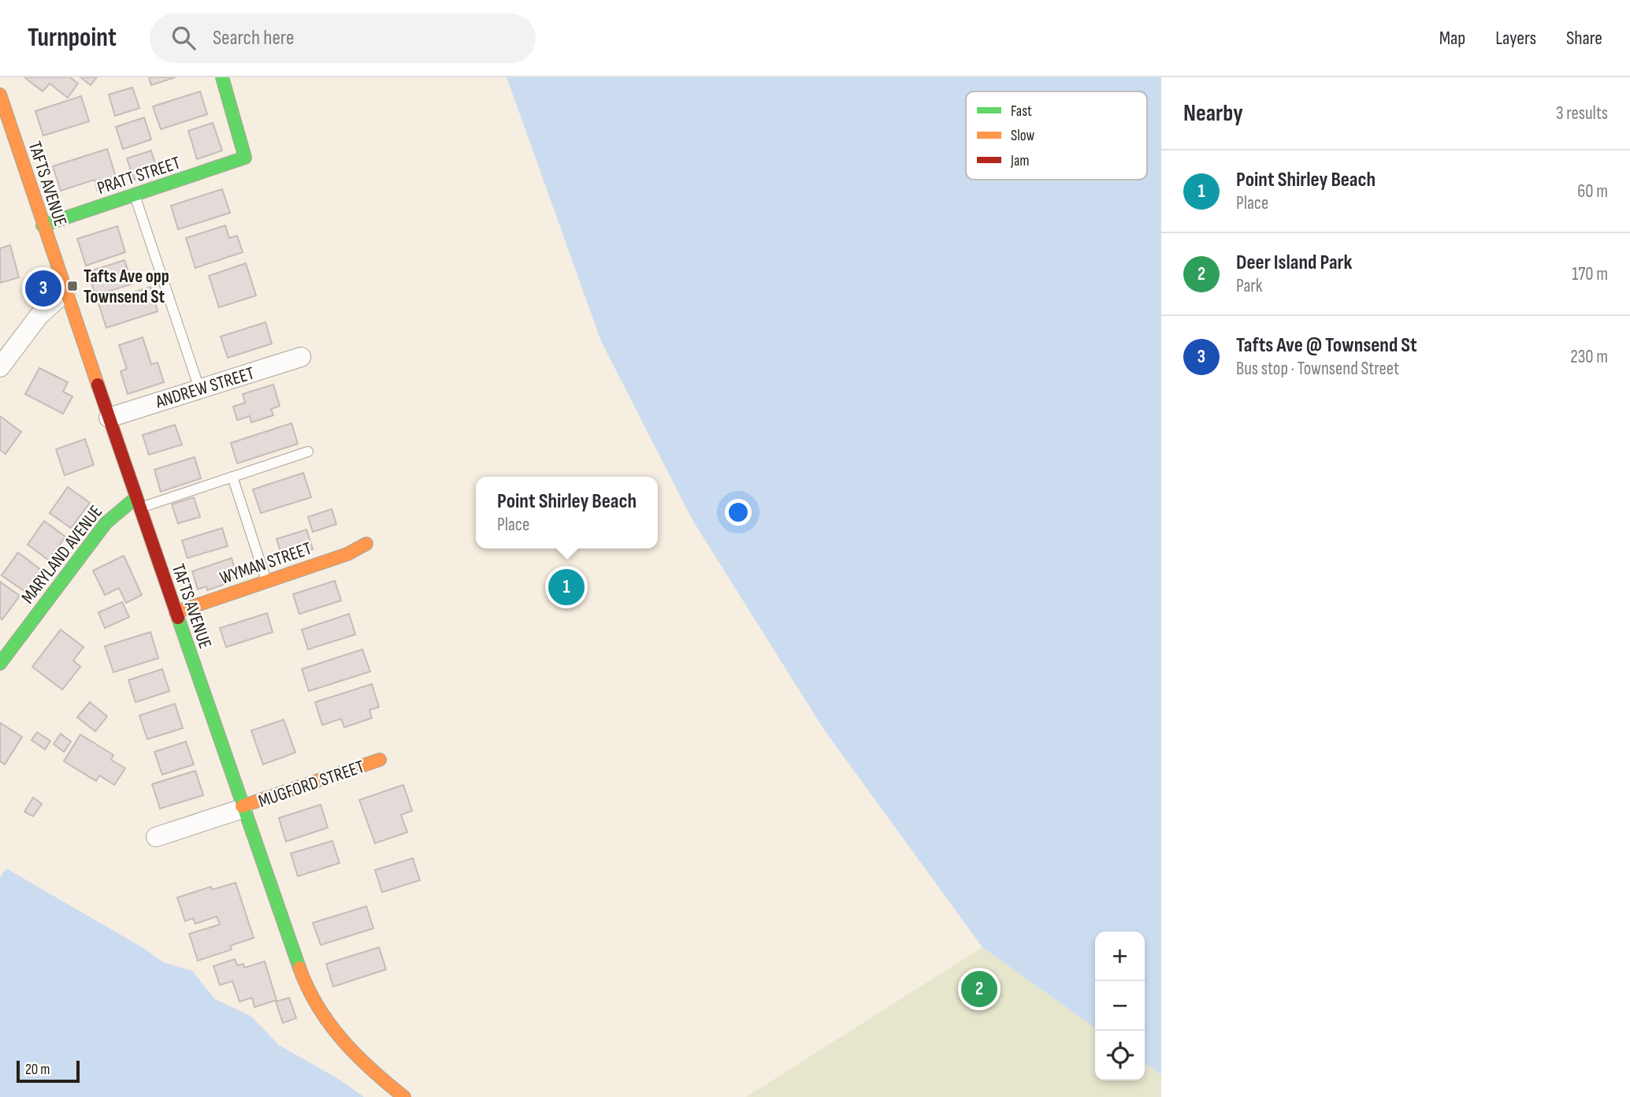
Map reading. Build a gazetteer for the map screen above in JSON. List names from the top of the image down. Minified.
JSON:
{"streets":{"main road":["PRATT STREET","TAFTS AVENUE","MARYLAND AVENUE","WYMAN STREET","MUGFORD STREET"],"street":["ANDREW STREET"]},"crossings":[["PRATT STREET","TAFTS AVENUE"],["TAFTS AVENUE","ANDREW STREET"],["TAFTS AVENUE","MARYLAND AVENUE"],["TAFTS AVENUE","WYMAN STREET"],["TAFTS AVENUE","MUGFORD STREET"]],"places":{"transit":["Tafts Ave opp Townsend St"]},"legend":["Fast","Slow","Jam"],"scale_bar":"20 m","page":{"header":"Turnpoint","search":"Search here","nav":["Map","Layers","Share"],"heading":["Nearby","3 results"],"list":[{"mark":"1","name":"Point Shirley Beach","note":"Place","value":"60 m"},{"mark":"2","name":"Deer Island Park","note":"Park","value":"170 m"},{"mark":"3","name":"Tafts Ave @ Townsend St","note":"Bus stop · Townsend Street","value":"230 m"}],"pins":["3","1","2"],"popup":["Point Shirley Beach","Place"],"map_buttons":["+","−"],"scale":"20 m"}}
